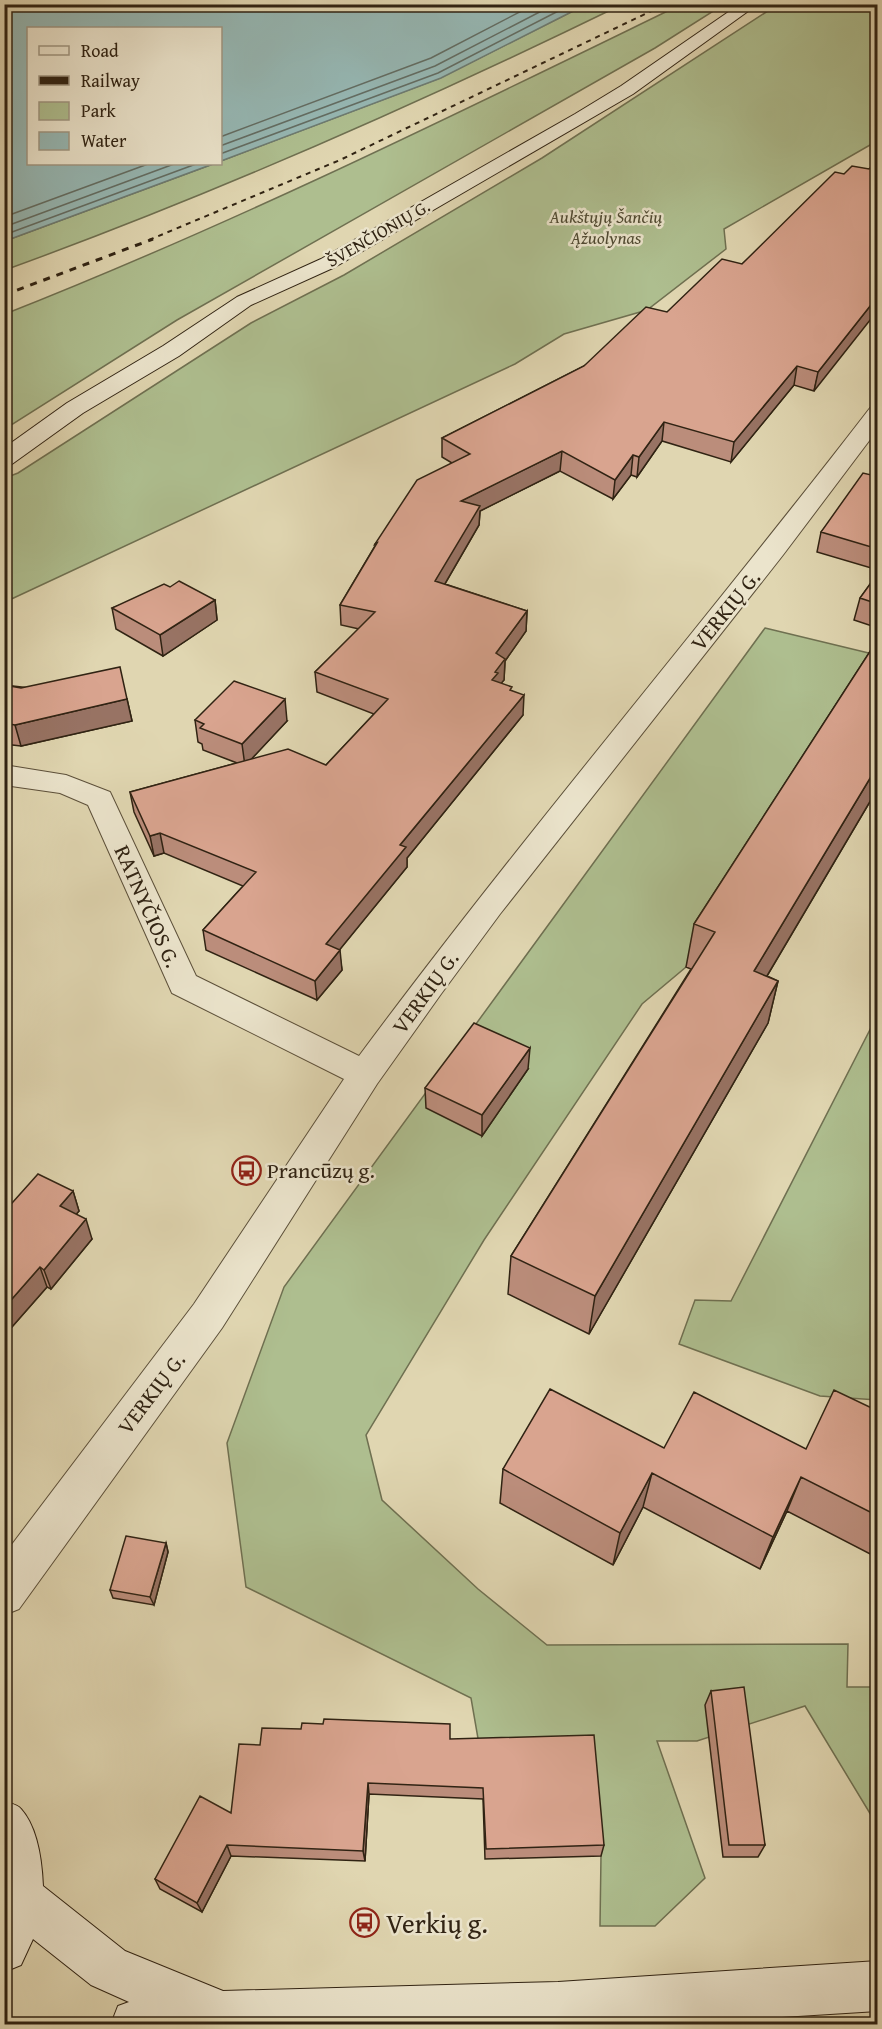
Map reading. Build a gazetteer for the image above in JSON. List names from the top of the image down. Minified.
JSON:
{"streets":{"street":["ŠVENČIONIŲ G.","VERKIŲ G.","RATNYČIOS G."]},"crossings":[["VERKIŲ G.","RATNYČIOS G."]],"parks":["Aukštųjų Šančių Ąžuolynas"],"places":{"bus stop":["Prancūzų g.","Verkių g."]},"legend":["Road","Railway","Park","Water"]}
